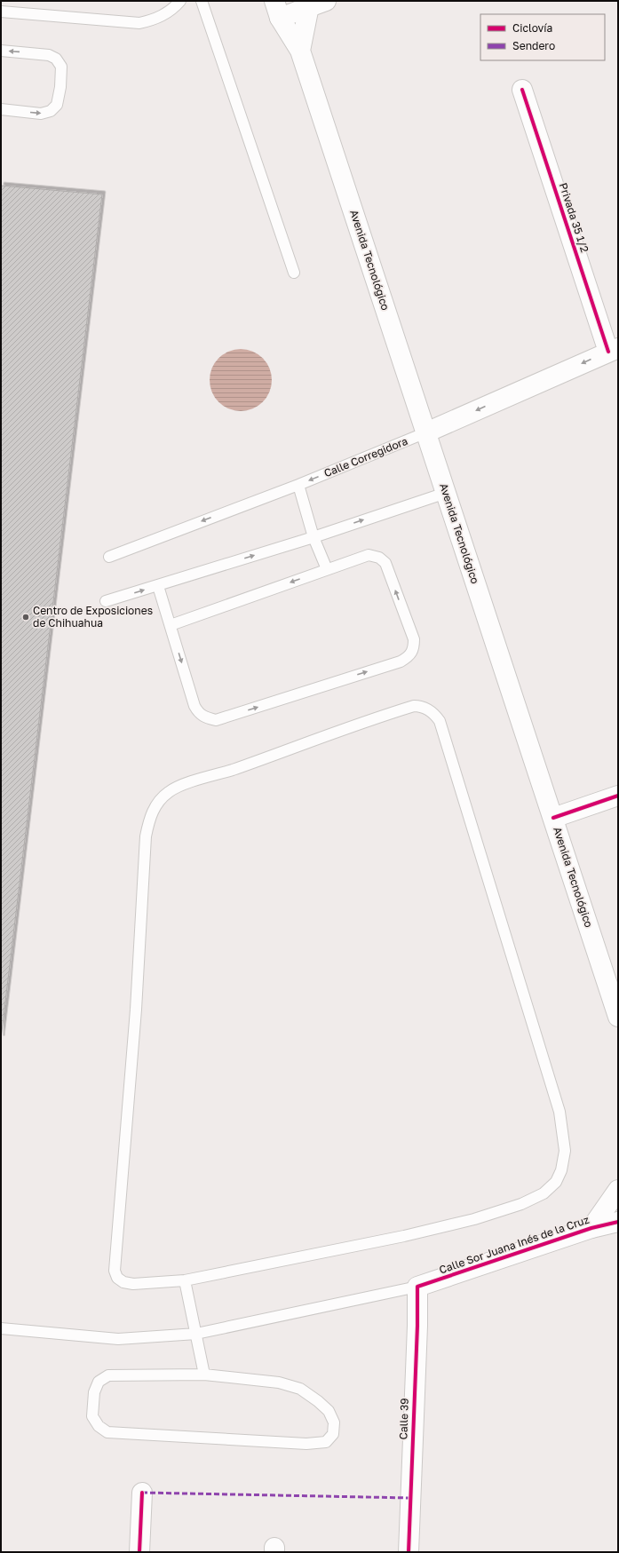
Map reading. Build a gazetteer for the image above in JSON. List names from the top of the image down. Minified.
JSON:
{"streets":{"main road":["Privada 35 1/2","Avenida Tecnológico","Calle Corregidora","Calle Sor Juana Inés de la Cruz","Calle 39"]},"crossings":[["Privada 35 1/2","Calle Corregidora"],["Avenida Tecnológico","Calle Corregidora"],["Calle Sor Juana Inés de la Cruz","Calle 39"]],"one_way":["Calle Corregidora"],"places":["Centro de Exposiciones de Chihuahua"],"legend":["Ciclovía","Sendero"]}
